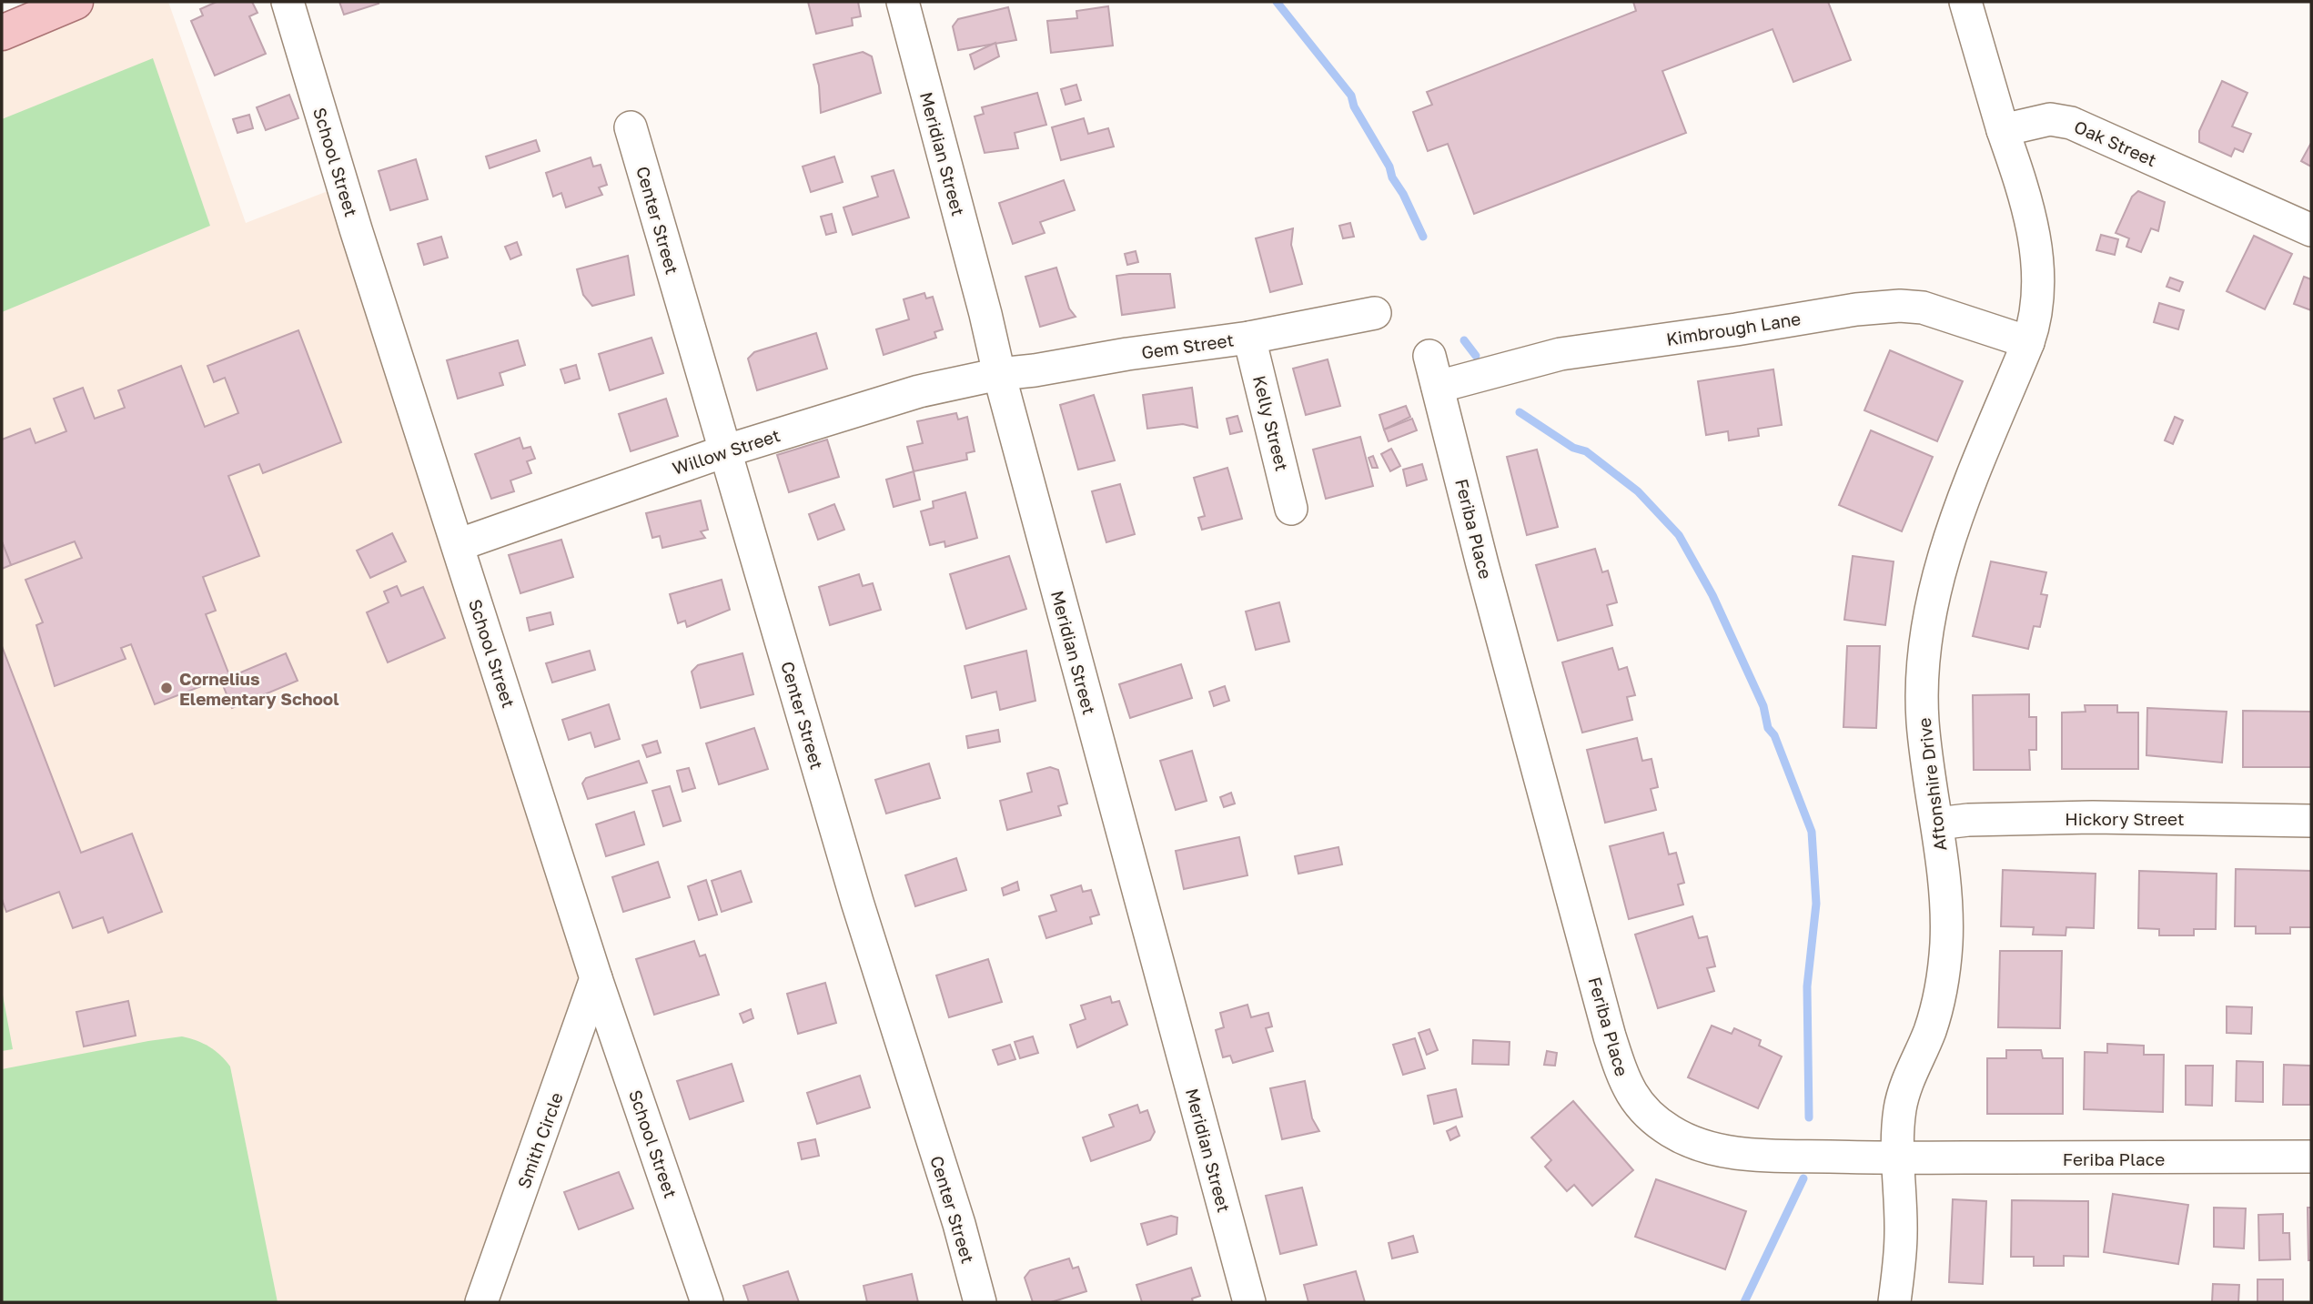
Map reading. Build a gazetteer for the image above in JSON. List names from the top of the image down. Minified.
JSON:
{"streets":{"street":["Oak Street","Meridian Street","School Street","Center Street","Kimbrough Lane","Gem Street","Kelly Street","Willow Street","Feriba Place","Aftonshire Drive","Hickory Street","Smith Circle"]},"crossings":[["Oak Street","Aftonshire Drive"],["Meridian Street","Gem Street"],["Meridian Street","Willow Street"],["School Street","Willow Street"],["School Street","Smith Circle"],["Center Street","Willow Street"],["Kimbrough Lane","Feriba Place"],["Kimbrough Lane","Aftonshire Drive"],["Gem Street","Kelly Street"],["Gem Street","Willow Street"],["Feriba Place","Aftonshire Drive"],["Aftonshire Drive","Hickory Street"]],"places":["Cornelius Elementary School"]}
